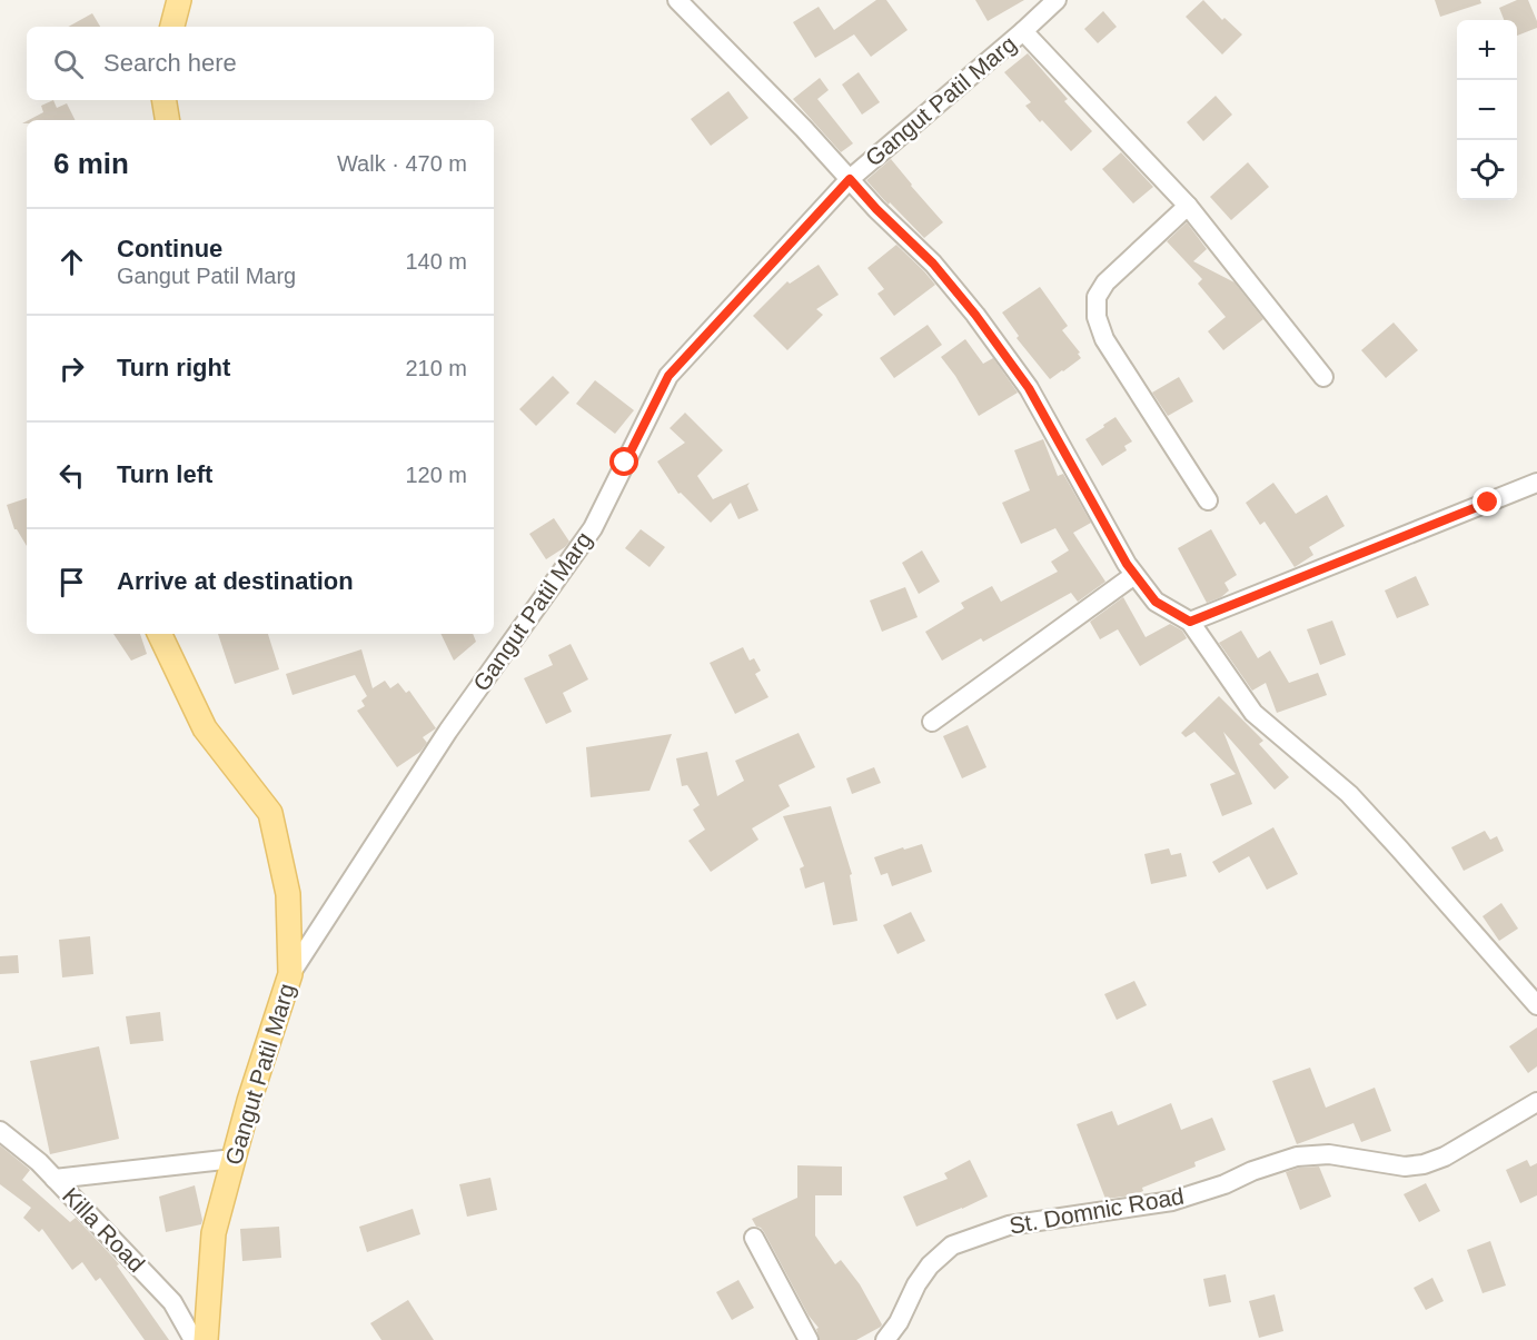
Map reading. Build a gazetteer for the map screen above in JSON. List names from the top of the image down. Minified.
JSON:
{"streets":{"main road":["Gangut Patil Marg"],"street":["St. Domnic Road","Killa Road"]},"page":{"map_buttons":["+","−"],"search":"Search here","heading":["6 min","Walk · 470 m"],"list":[["Continue","Gangut Patil Marg","140 m"],["Turn right","210 m"],["Turn left","120 m"],"Arrive at destination"]}}
